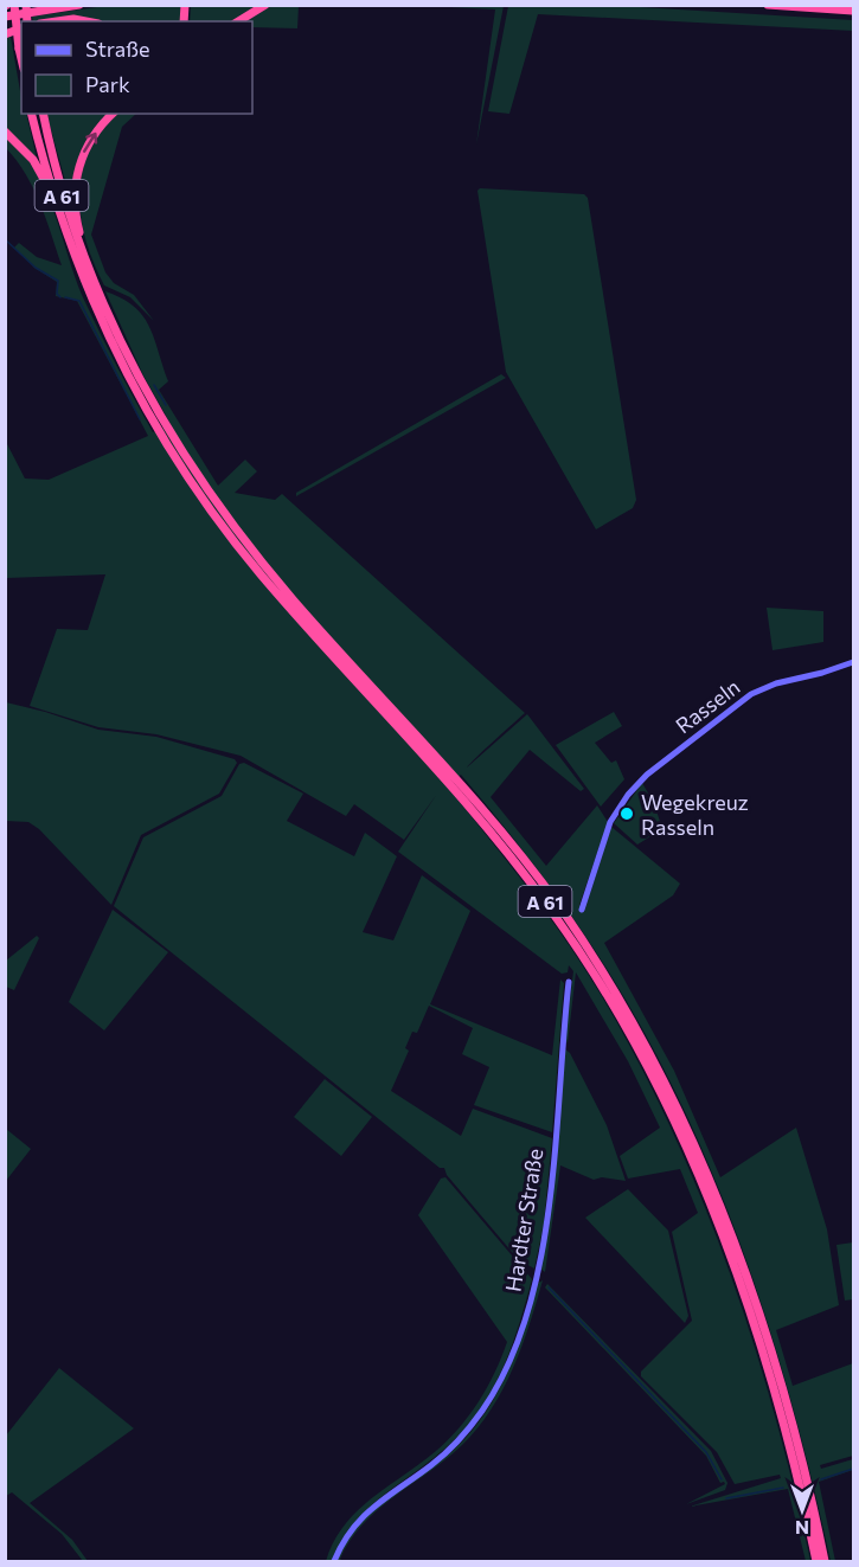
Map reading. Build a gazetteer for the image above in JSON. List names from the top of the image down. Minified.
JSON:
{"streets":{"highway":["A 61"],"main road":["Rasseln","Hardter Straße"]},"places":["Wegekreuz Rasseln"],"legend":["Straße","Park"],"north":"bottom"}
